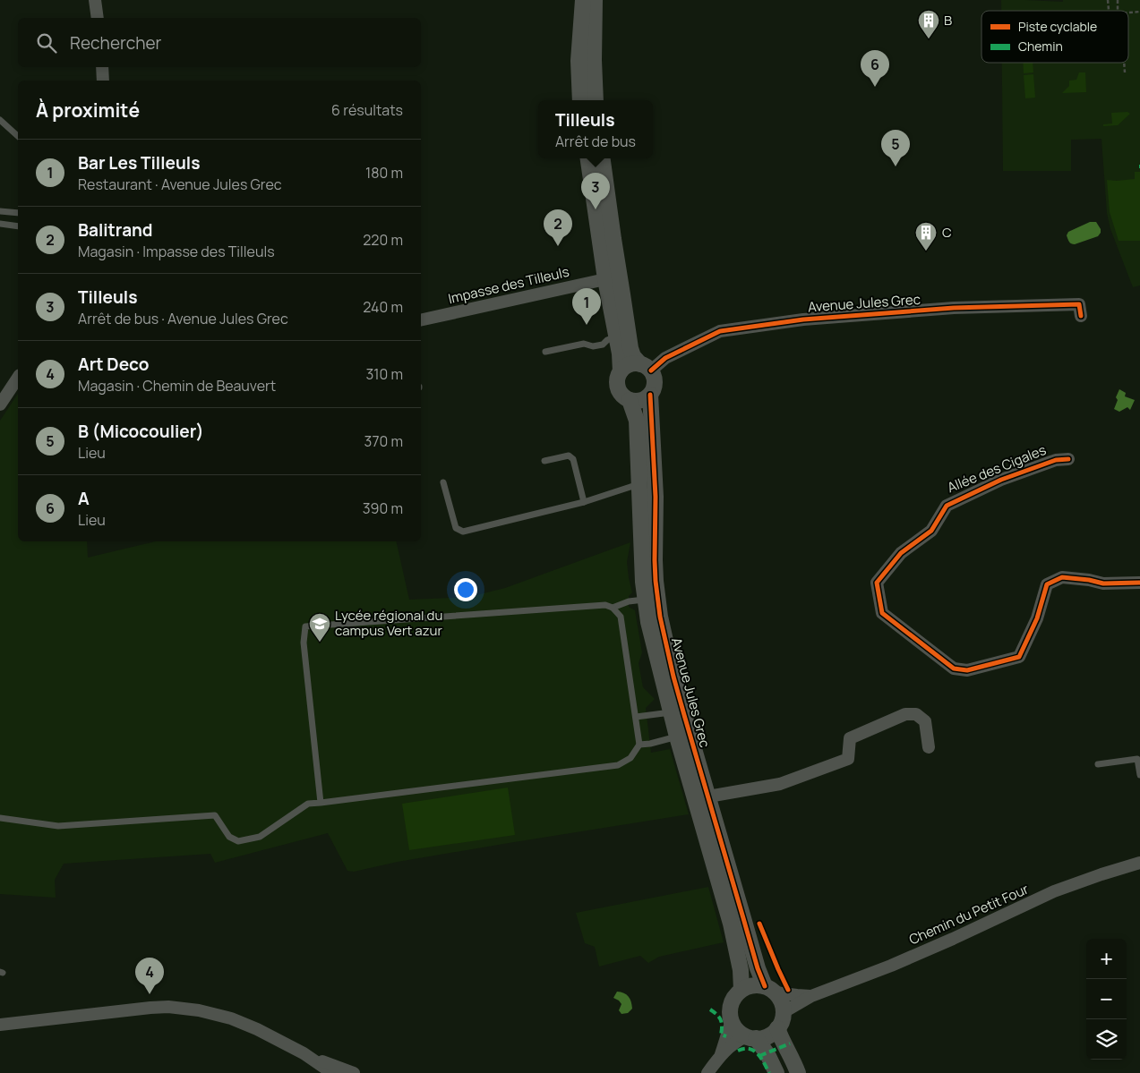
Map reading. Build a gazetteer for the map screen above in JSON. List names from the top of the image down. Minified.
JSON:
{"streets":{"street":["Impasse des Tilleuls","Avenue Jules Grec","Allée des Cigales","Chemin du Petit Four"]},"crossings":[["Avenue Jules Grec","Chemin du Petit Four"]],"places":{"building":["B","C"],"school or university":["Lycée régional du campus Vert azur"]},"legend":["Piste cyclable","Chemin"],"page":{"search":"Rechercher","pins":["6","5","3","2","1","4"],"heading":["À proximité","6 résultats"],"popup":["Tilleuls","Arrêt de bus"],"list":[{"mark":"1","name":"Bar Les Tilleuls","note":"Restaurant · Avenue Jules Grec","value":"180 m"},{"mark":"2","name":"Balitrand","note":"Magasin · Impasse des Tilleuls","value":"220 m"},{"mark":"3","name":"Tilleuls","note":"Arrêt de bus · Avenue Jules Grec","value":"240 m"},{"mark":"4","name":"Art Deco","note":"Magasin · Chemin de Beauvert","value":"310 m"},{"mark":"5","name":"B (Micocoulier)","note":"Lieu","value":"370 m"},{"mark":"6","name":"A","note":"Lieu","value":"390 m"}],"map_buttons":["+","−"]}}
